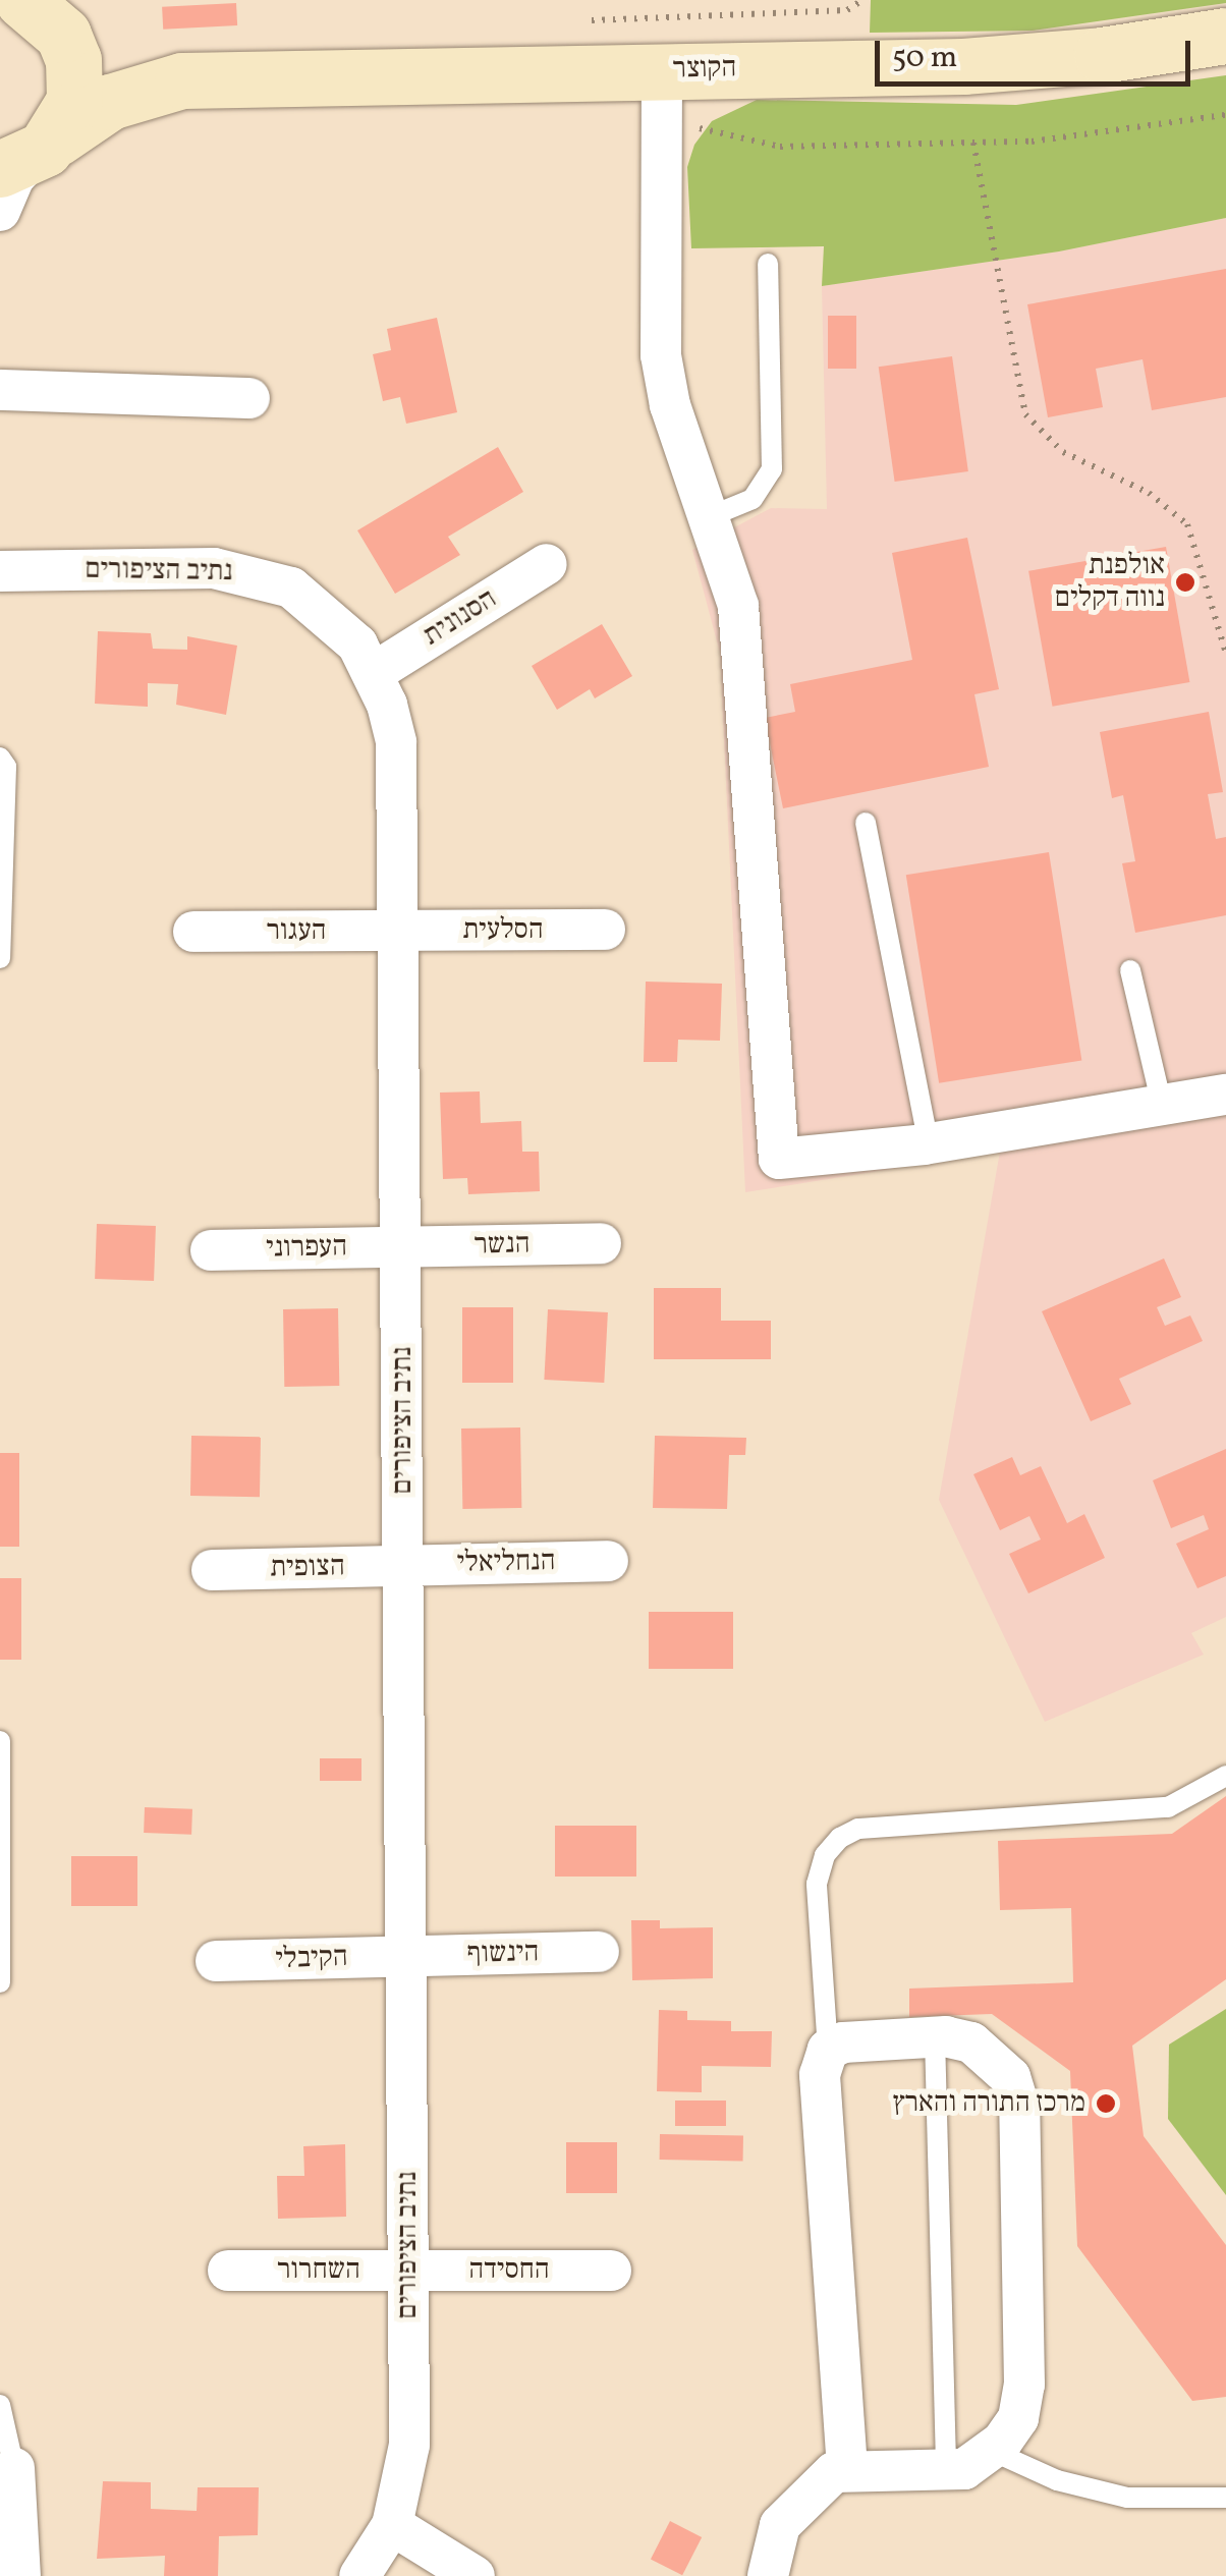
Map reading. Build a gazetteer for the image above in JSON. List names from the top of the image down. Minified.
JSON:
{"streets":{"street":["הקוצר","נתיב הציפורים","הסנונית","הסלעית","העגור","הנשר","העפרוני","הנחליאלי","הצופית","הינשוף","הקיבלי","השחרור","החסידה"]},"crossings":[["נתיב הציפורים","הסנונית"],["נתיב הציפורים","הסלעית"],["נתיב הציפורים","העגור"],["נתיב הציפורים","הנשר"],["נתיב הציפורים","העפרוני"],["נתיב הציפורים","הנחליאלי"],["נתיב הציפורים","הצופית"],["נתיב הציפורים","הינשוף"],["נתיב הציפורים","הקיבלי"],["נתיב הציפורים","השחרור"],["נתיב הציפורים","החסידה"],["הסלעית","העגור"],["הנשר","העפרוני"],["הנחליאלי","הצופית"],["הינשוף","הקיבלי"],["השחרור","החסידה"]],"places":["אולפנת נווה דקלים","מרכז התורה והארץ"],"scale_bar":"50 m"}
